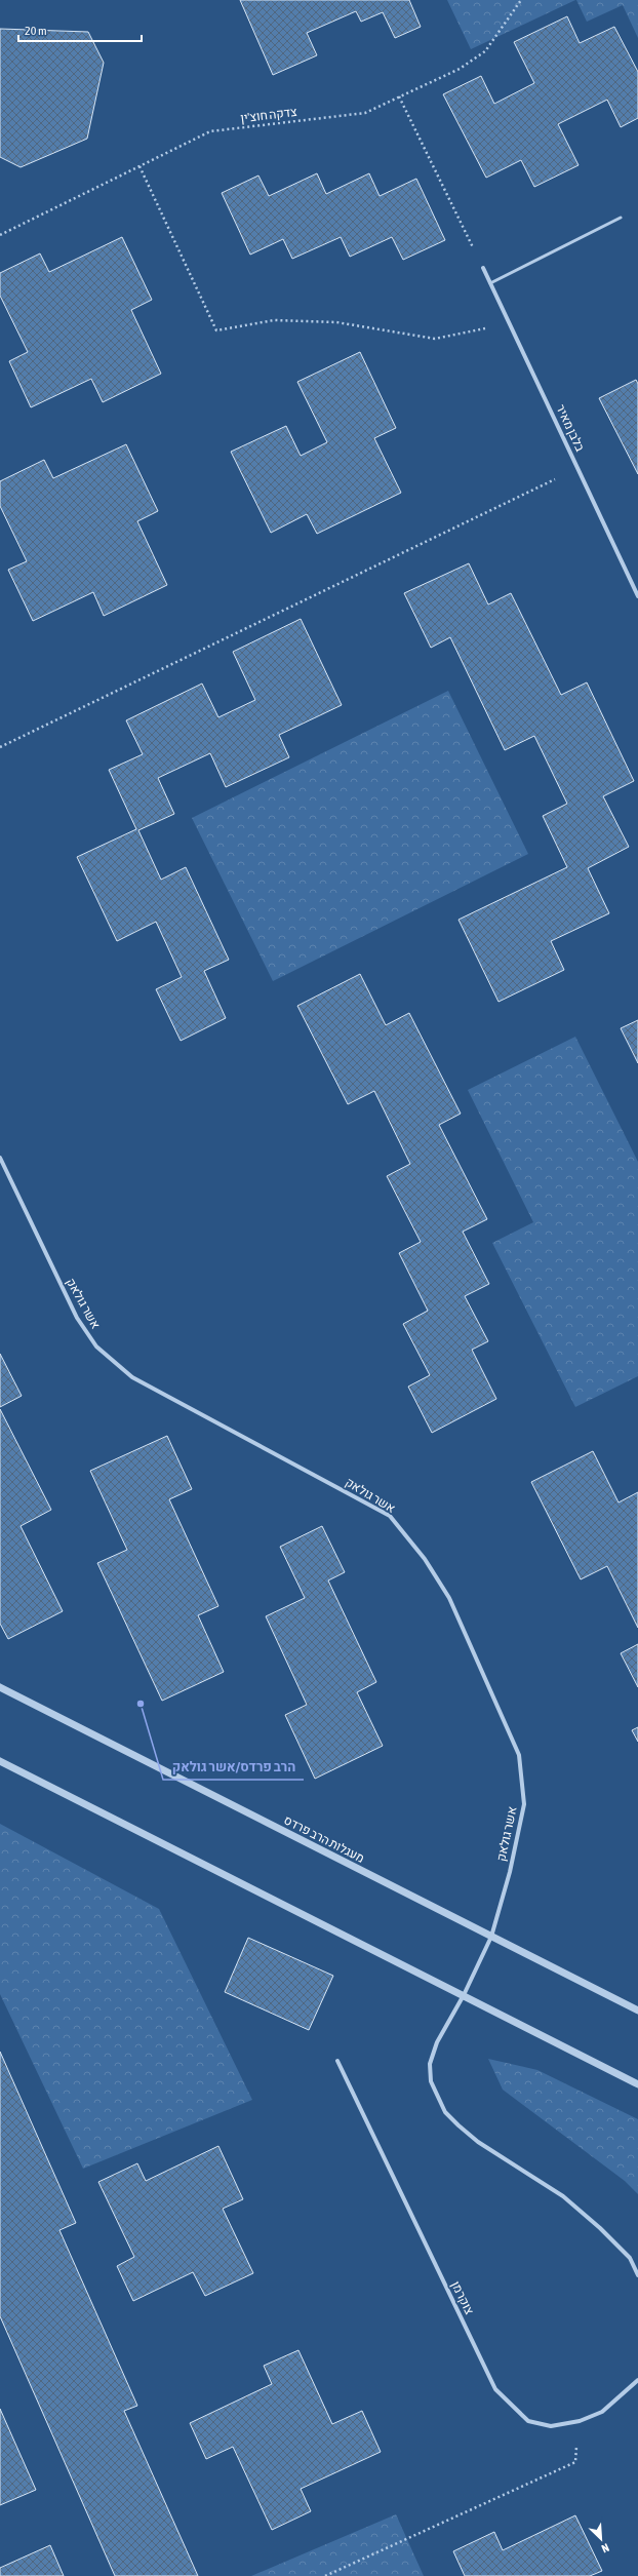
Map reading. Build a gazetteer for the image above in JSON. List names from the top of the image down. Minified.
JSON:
{"streets":{"street":["בלבן מאיר","אשר גולאק","מעגלות הרב פרדס","צוקרמן"],"path":["צדקה חוצ'ין"]},"crossings":[["אשר גולאק","מעגלות הרב פרדס"]],"places":["הרב פרדס/אשר גולאק"],"scale_bar":"20 m","north":"bottom right"}
